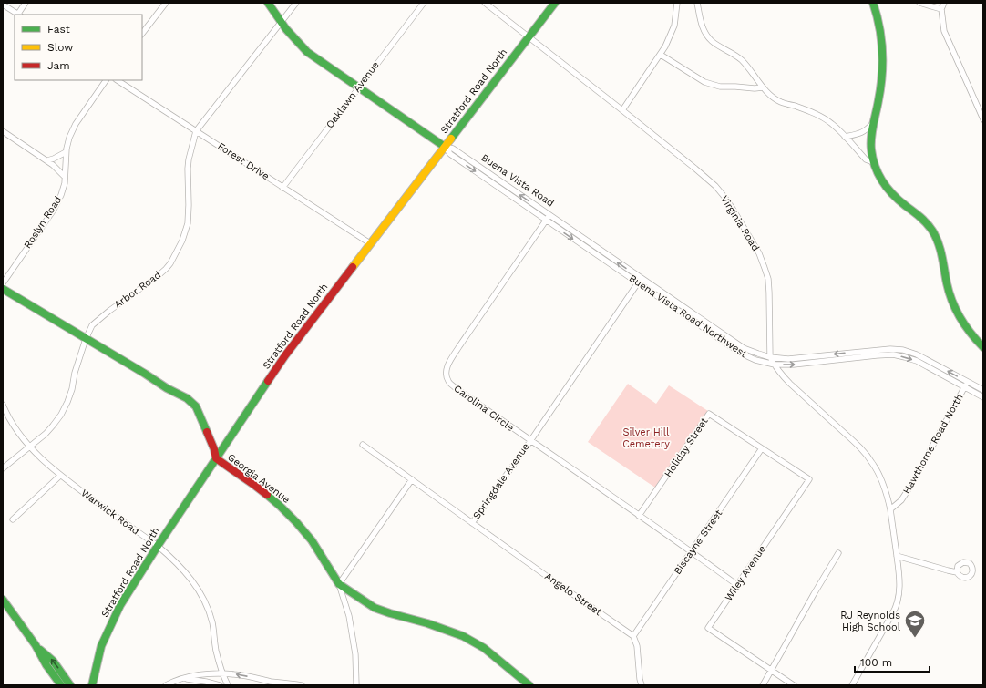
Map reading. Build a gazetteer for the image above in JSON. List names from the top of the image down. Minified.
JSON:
{"streets":{"street":["Stratford Road North","Oaklawn Avenue","Forest Drive","Buena Vista Road","Roslyn Road","Virginia Road","Arbor Road","Buena Vista Road Northwest","Carolina Circle","Hawthorne Road North","Holiday Street","Georgia Avenue","Springdale Avenue","Warwick Road","Biscayne Street","Wiley Avenue","Angelo Street"]},"crossings":[["Stratford Road North","Forest Drive"],["Stratford Road North","Buena Vista Road"],["Stratford Road North","Virginia Road"],["Stratford Road North","Georgia Avenue"],["Stratford Road North","Warwick Road"],["Oaklawn Avenue","Forest Drive"],["Oaklawn Avenue","Buena Vista Road"],["Forest Drive","Arbor Road"],["Buena Vista Road","Virginia Road"],["Buena Vista Road","Arbor Road"],["Buena Vista Road","Buena Vista Road Northwest"],["Buena Vista Road","Carolina Circle"],["Buena Vista Road","Springdale Avenue"],["Virginia Road","Buena Vista Road Northwest"],["Virginia Road","Hawthorne Road North"],["Arbor Road","Georgia Avenue"],["Arbor Road","Warwick Road"],["Buena Vista Road Northwest","Hawthorne Road North"],["Buena Vista Road Northwest","Springdale Avenue"],["Carolina Circle","Holiday Street"],["Carolina Circle","Springdale Avenue"],["Carolina Circle","Biscayne Street"],["Carolina Circle","Wiley Avenue"],["Holiday Street","Biscayne Street"],["Holiday Street","Wiley Avenue"],["Springdale Avenue","Angelo Street"],["Biscayne Street","Wiley Avenue"],["Biscayne Street","Angelo Street"]],"parks":["Silver Hill Cemetery"],"places":{"school or university":["RJ Reynolds High School"]},"legend":["Fast","Slow","Jam"],"scale_bar":"100 m"}
